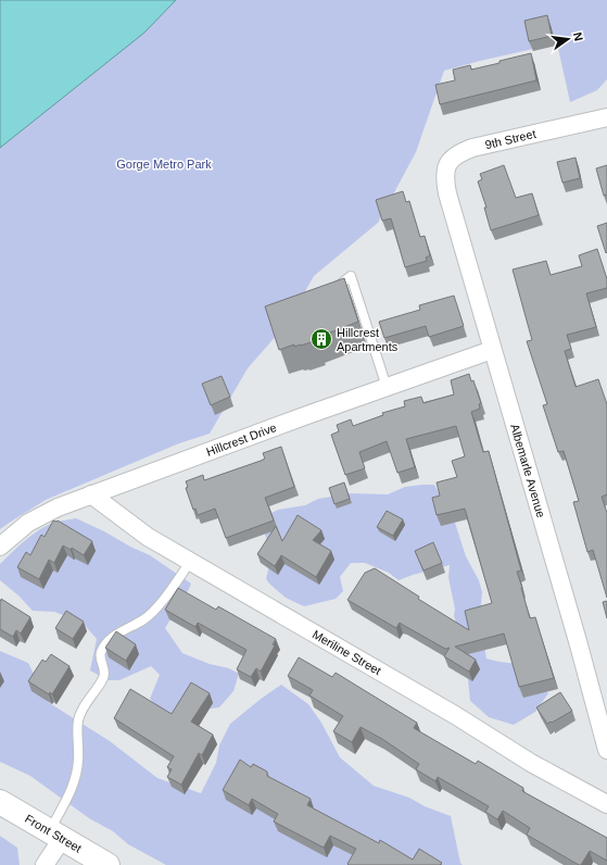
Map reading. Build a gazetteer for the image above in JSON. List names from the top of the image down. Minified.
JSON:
{"streets":{"main road":["Front Street"],"street":["9th Street","Hillcrest Drive","Albemarle Avenue","Meriline Street"]},"crossings":[["9th Street","Albemarle Avenue"],["Hillcrest Drive","Albemarle Avenue"],["Hillcrest Drive","Meriline Street"]],"parks":["Gorge Metro Park"],"places":{"building":["Hillcrest Apartments"]},"north":"right"}
